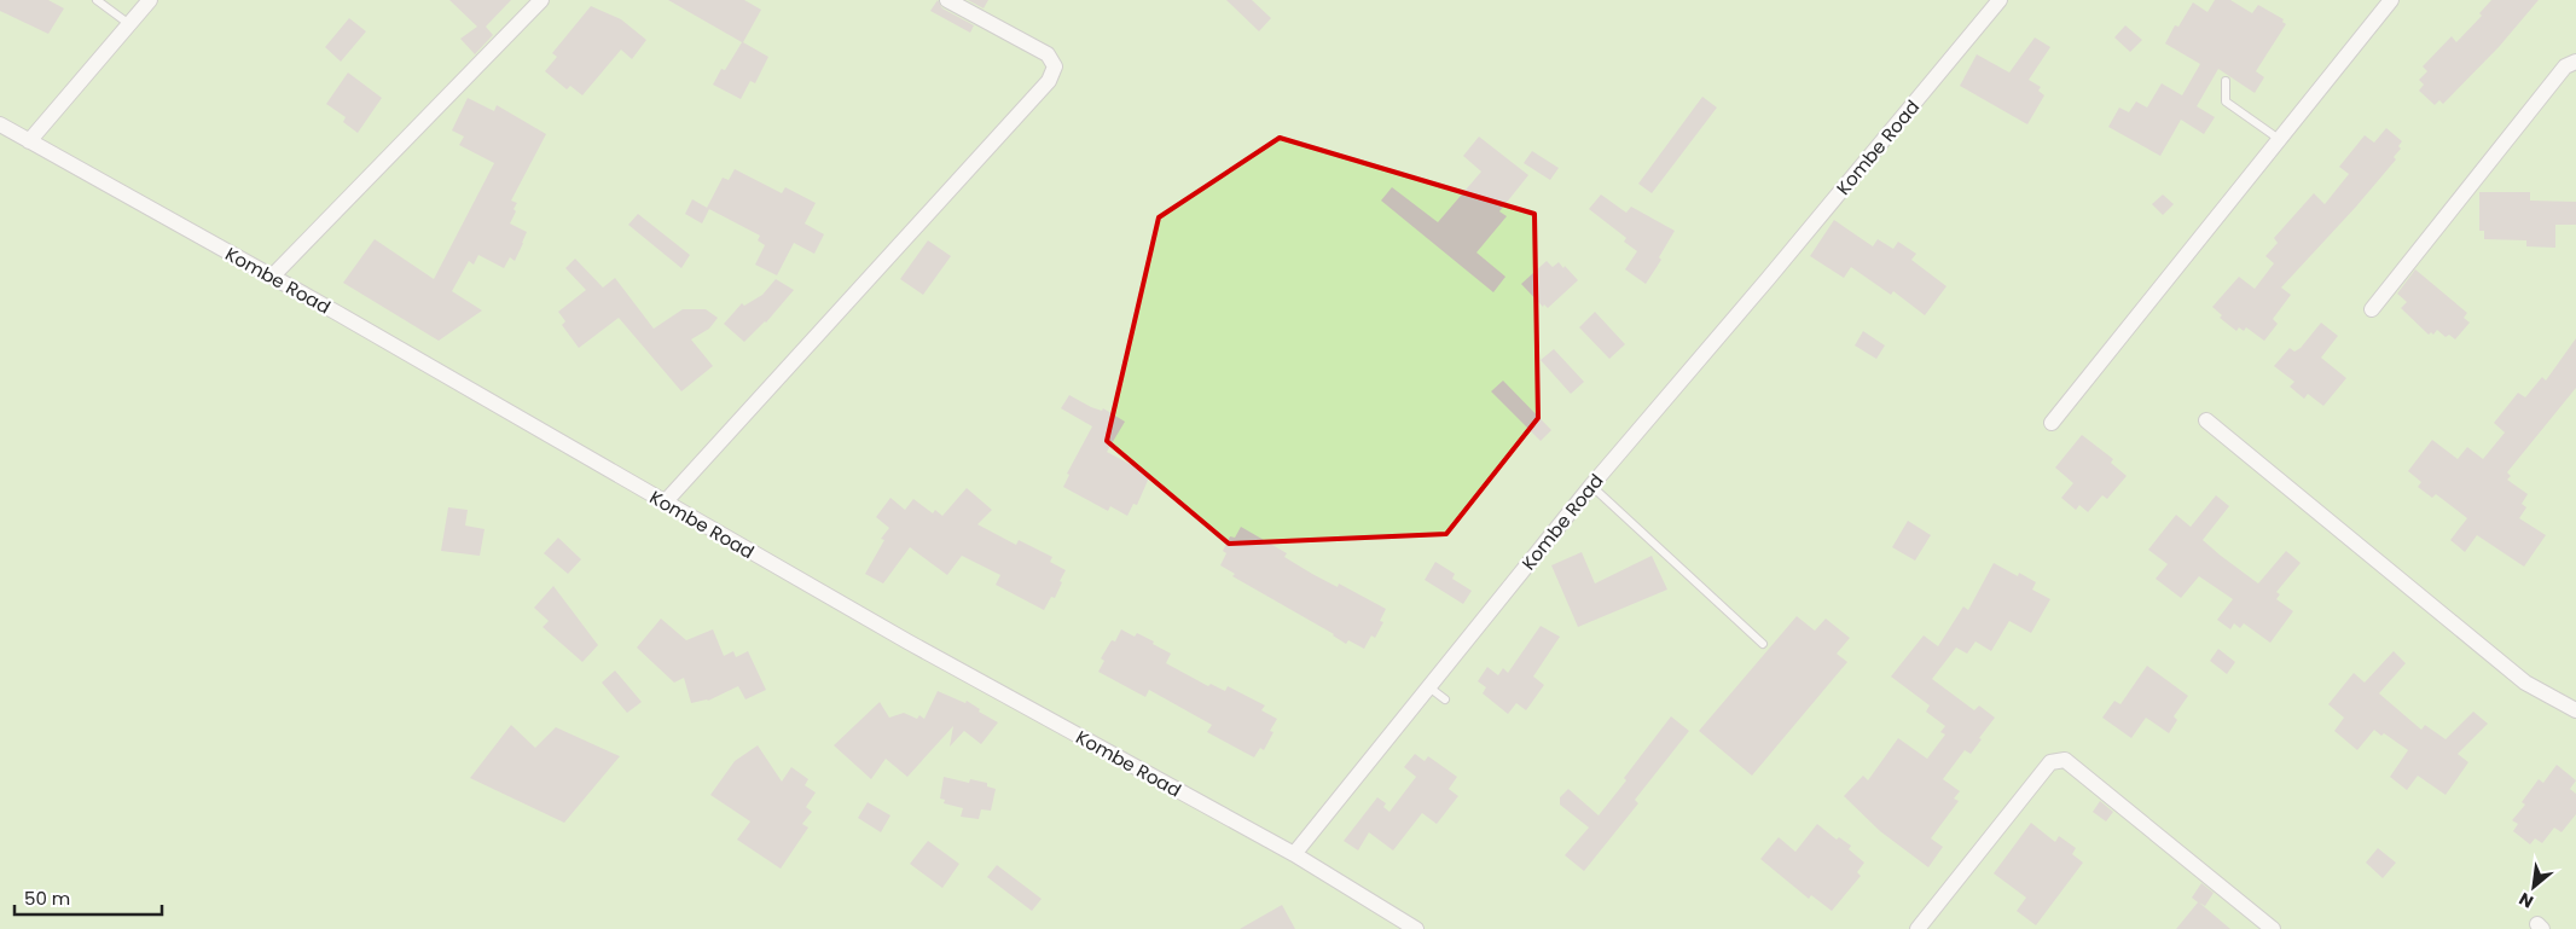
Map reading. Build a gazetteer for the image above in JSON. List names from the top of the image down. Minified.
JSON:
{"streets":{"street":["Kombe Road"]},"scale_bar":"50 m","north":"bottom left"}
